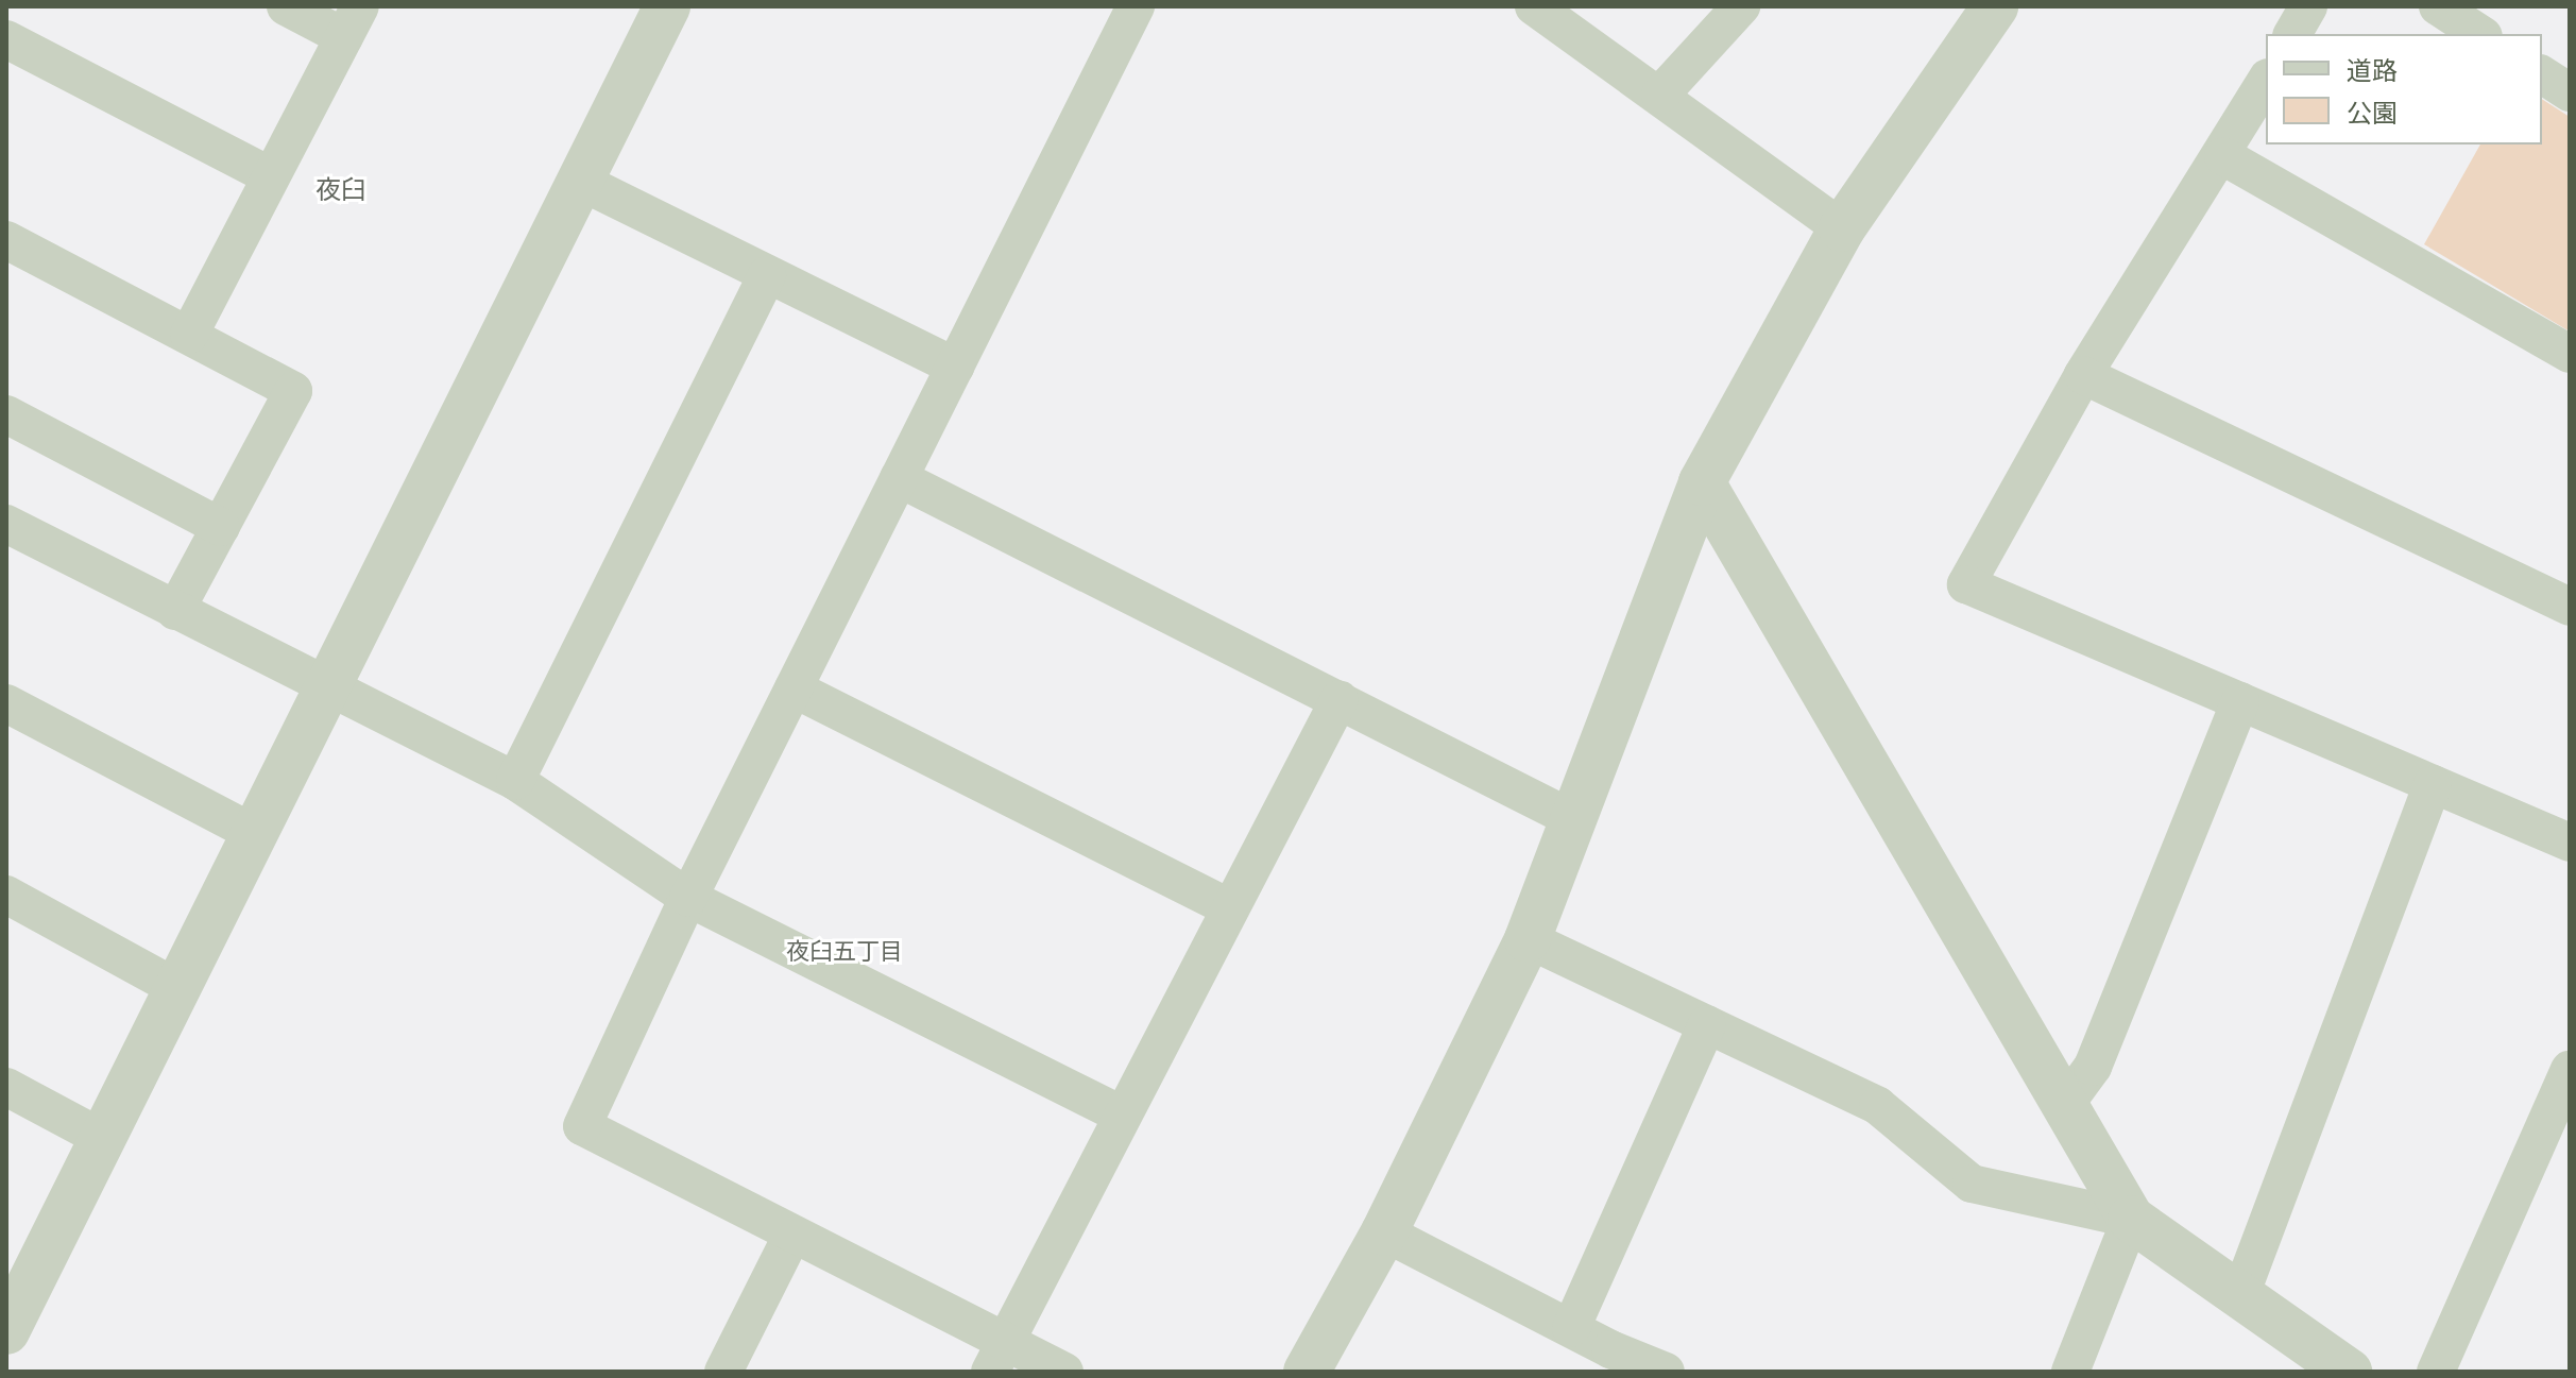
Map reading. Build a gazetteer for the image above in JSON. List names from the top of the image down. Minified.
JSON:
{"districts":["夜臼","夜臼五丁目"],"legend":["道路","公園"]}
